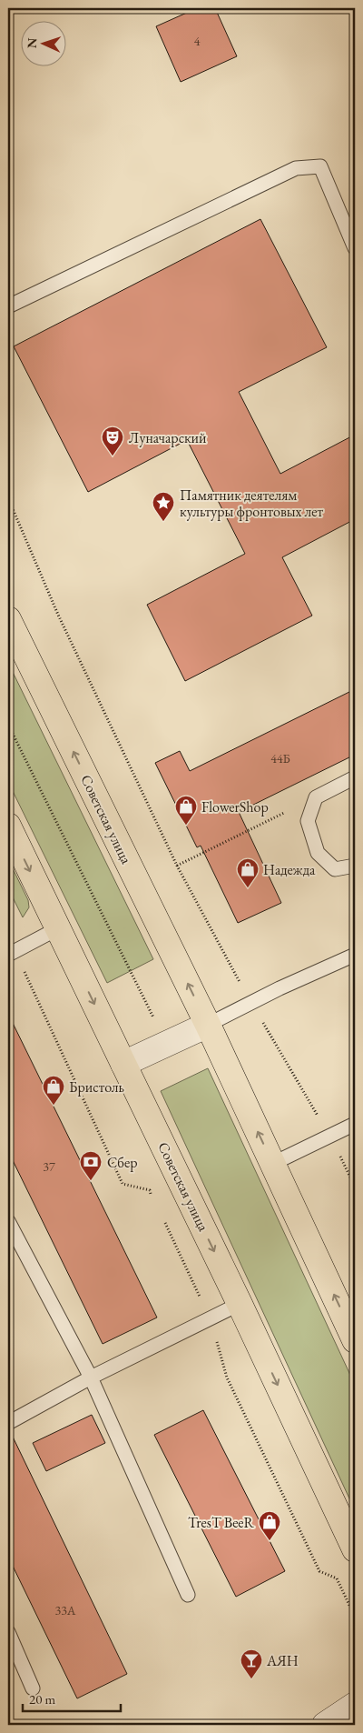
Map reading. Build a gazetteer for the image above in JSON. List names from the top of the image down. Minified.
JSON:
{"streets":{"main road":["Советская улица"]},"places":{"theatre":["Луначарский"],"place":["Памятник деятелям культуры фронтовых лет"],"shop":["FlowerShop","Надежда","Бристоль","TresT BeeR"],"bank":["Сбер"],"bar":["АЯН"]},"house_numbers":["4","44Б","37","33А"],"scale_bar":"20 m","north":"left"}
